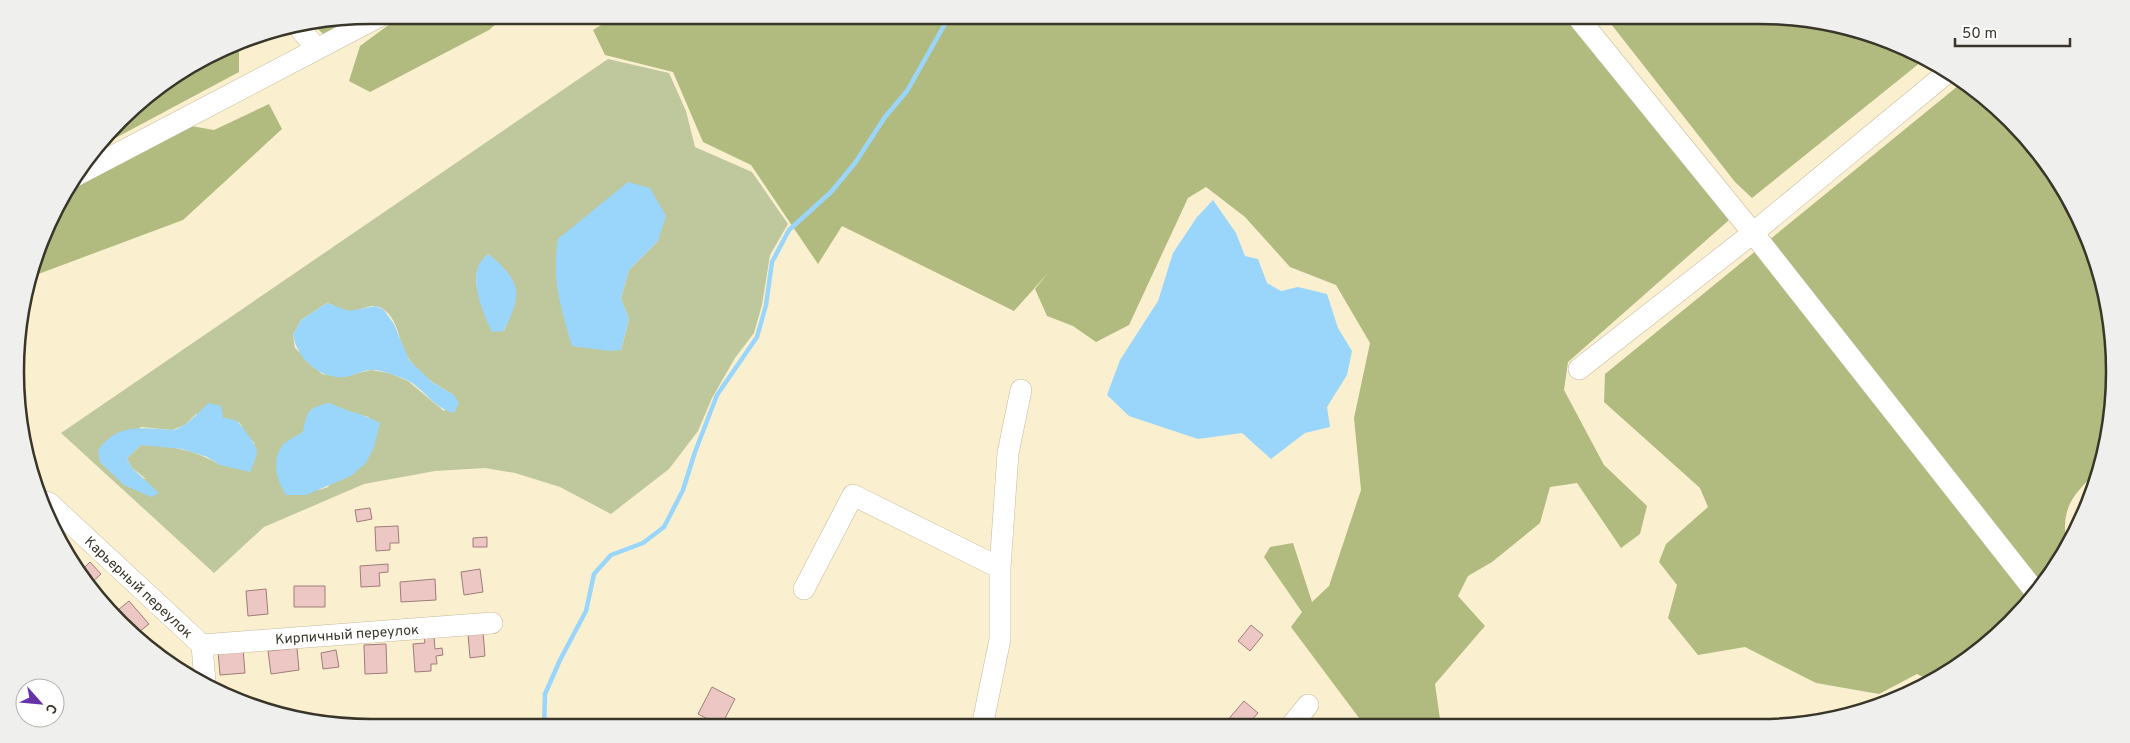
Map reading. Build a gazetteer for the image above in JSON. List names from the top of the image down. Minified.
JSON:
{"streets":{"street":["Карьерный переулок","Кирпичный переулок"]},"crossings":[["Карьерный переулок","Кирпичный переулок"]],"scale_bar":"50 m","north":"bottom right"}
